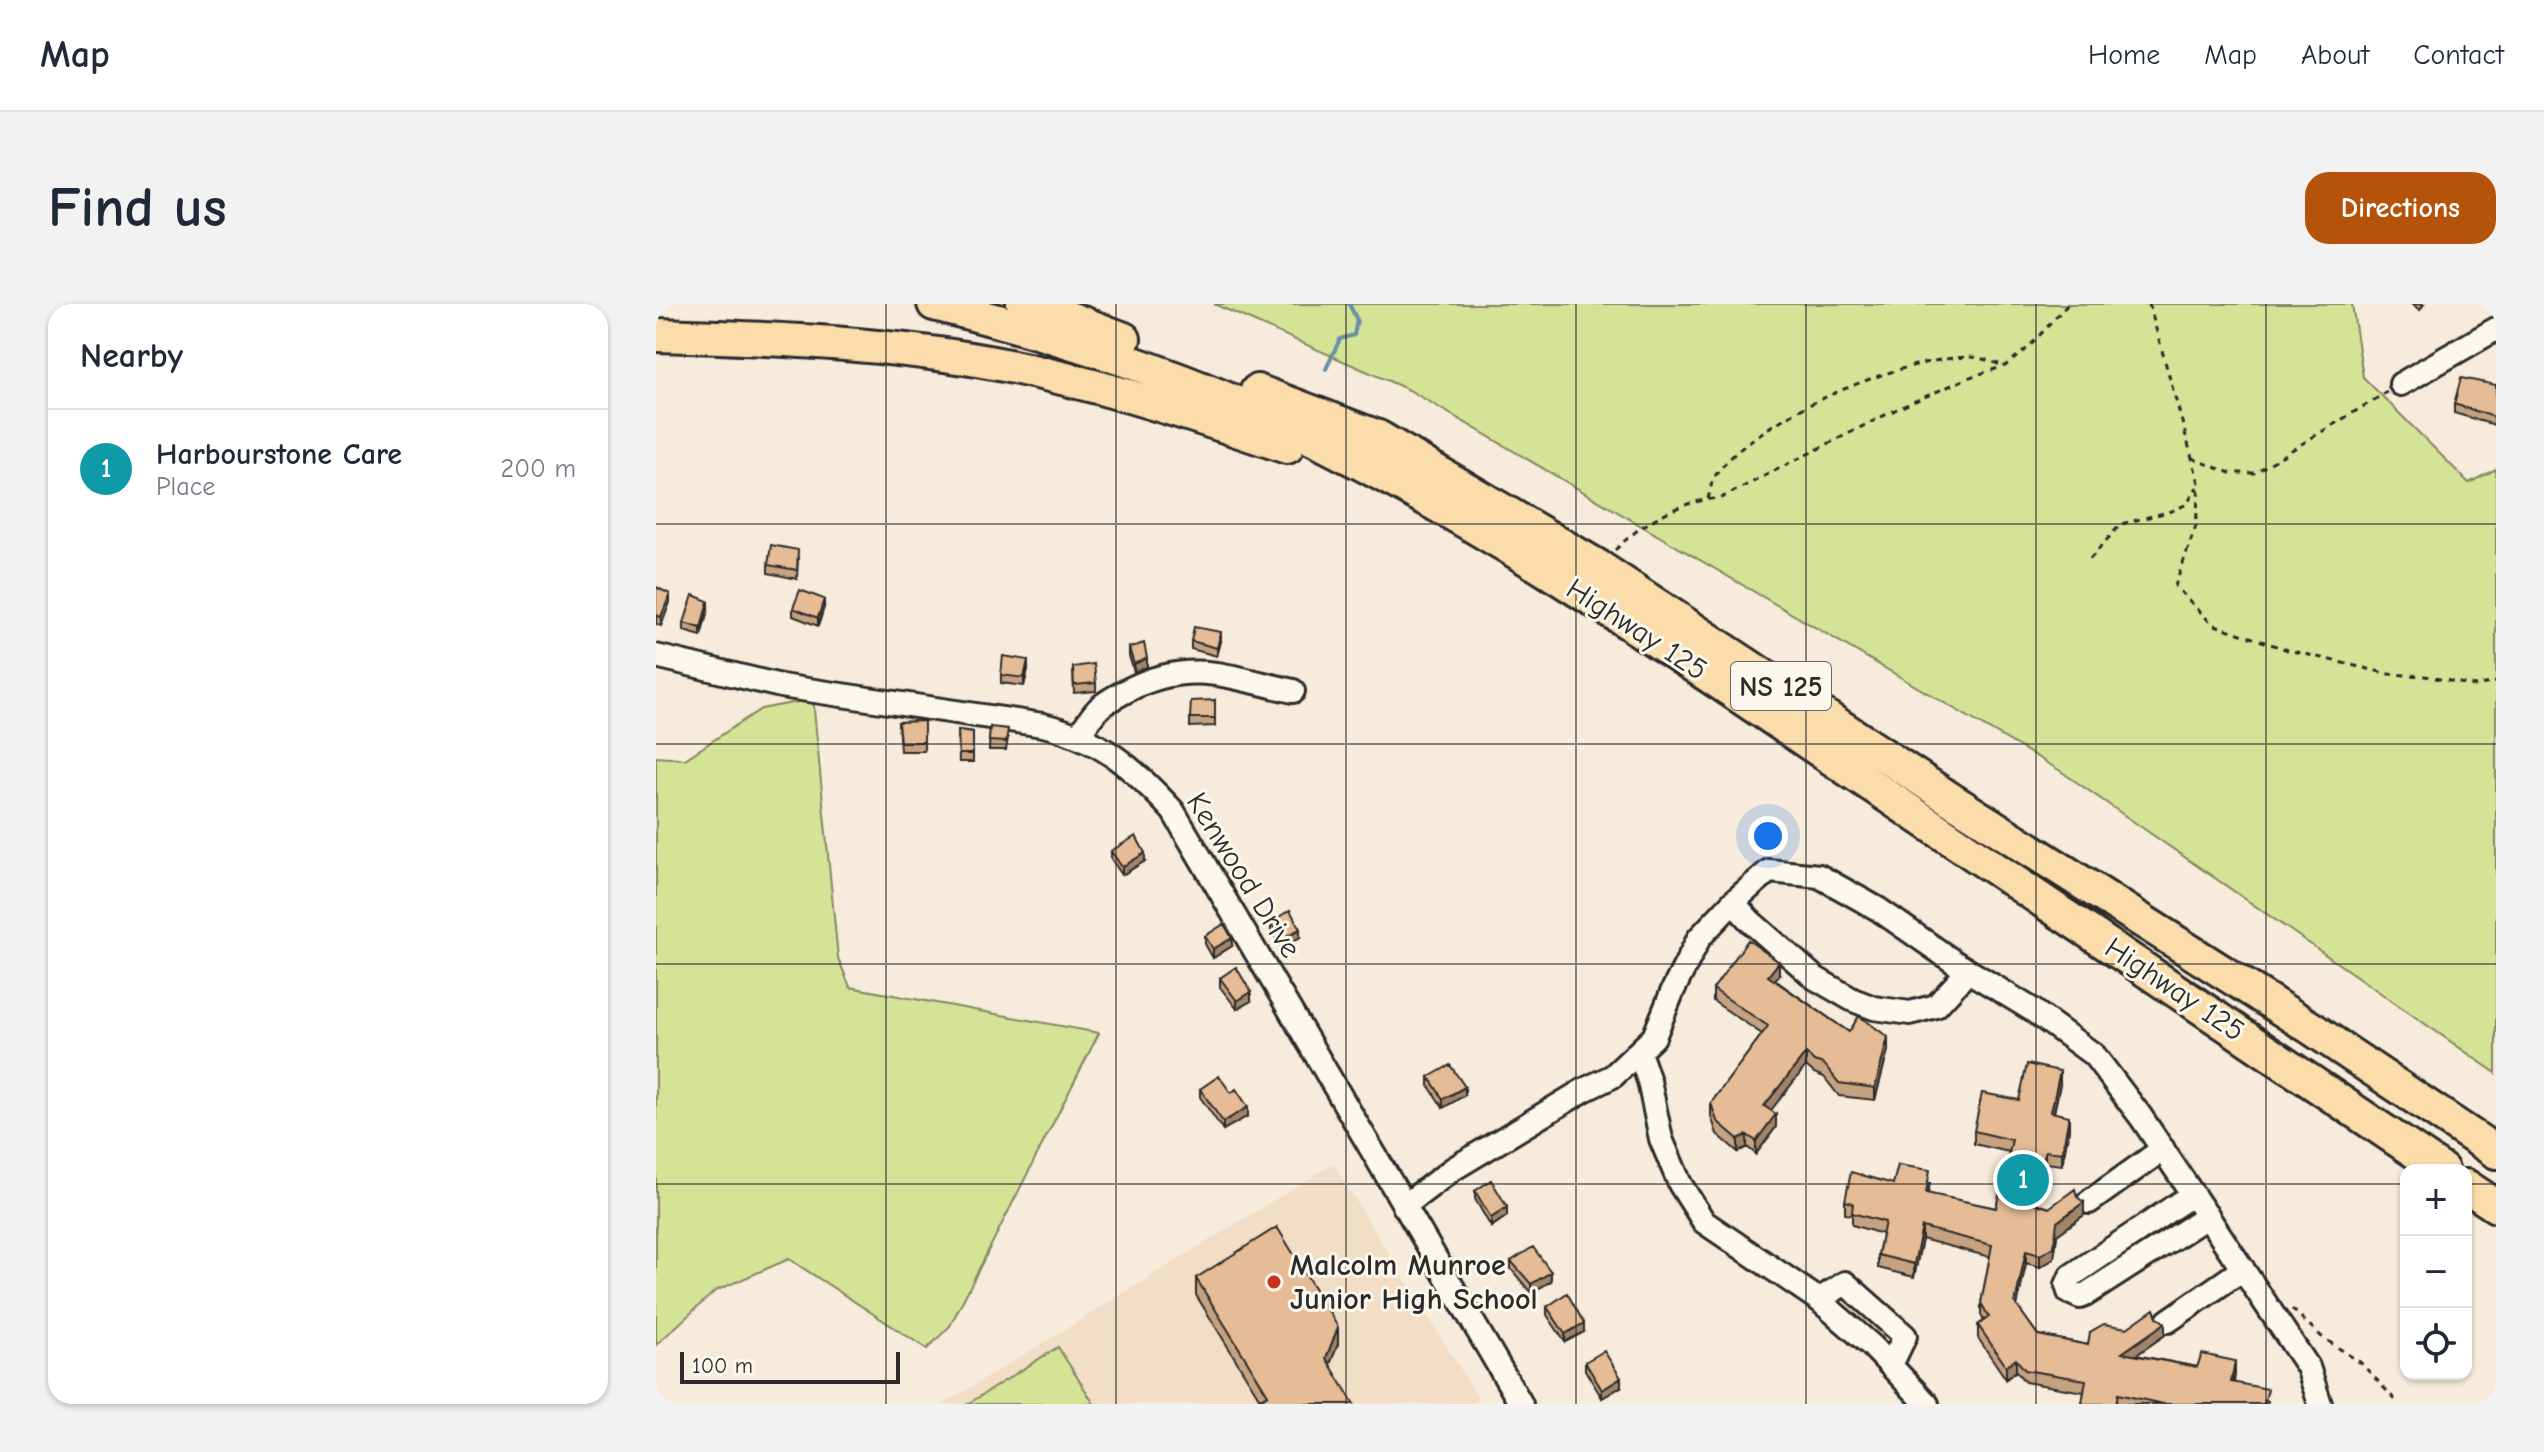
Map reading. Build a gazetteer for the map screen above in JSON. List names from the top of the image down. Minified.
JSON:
{"streets":{"highway":["Highway 125","NS 125"],"street":["Kenwood Drive"]},"places":["Malcolm Munroe Junior High School"],"scale_bar":"100 m","page":{"header":"Map","nav":["Home","Map","About","Contact"],"buttons":"Directions","title":"Find us","heading":"Nearby","list":[{"mark":"1","name":"Harbourstone Care","note":"Place","value":"200 m"}],"pins":"1","map_buttons":["+","−"],"scale":"100 m"}}
